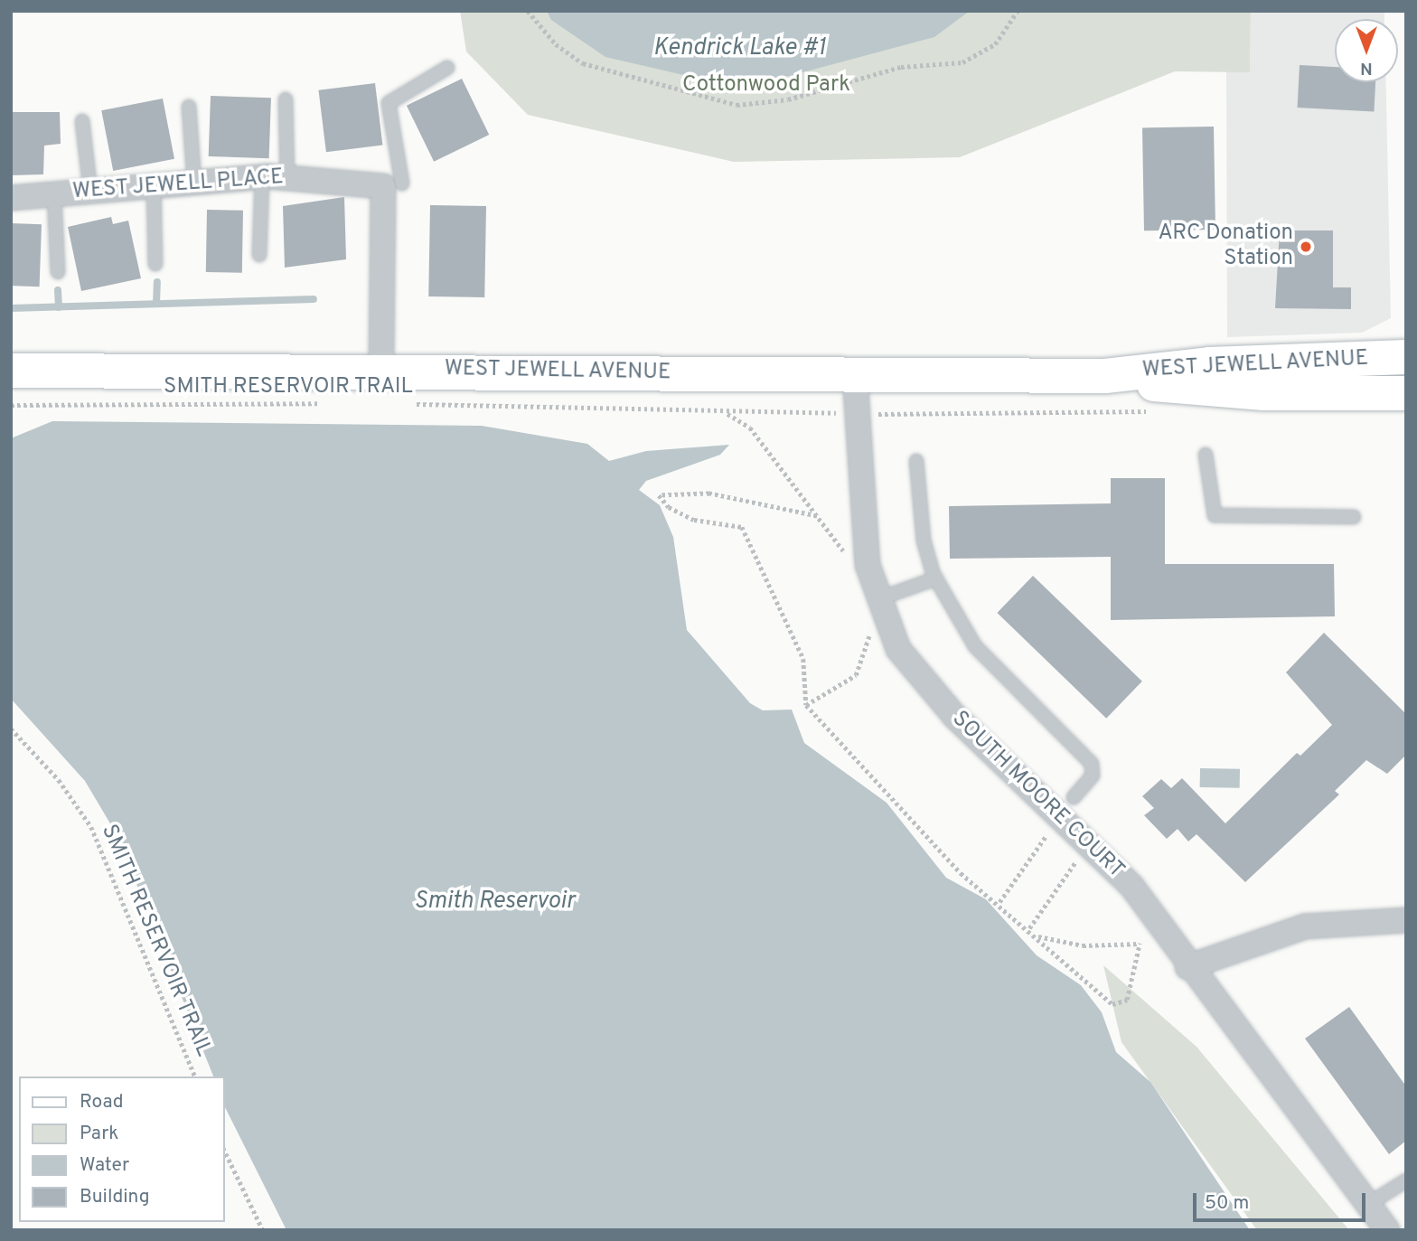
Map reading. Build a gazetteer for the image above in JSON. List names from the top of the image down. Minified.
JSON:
{"streets":{"main road":["WEST JEWELL AVENUE"],"street":["WEST JEWELL PLACE","SOUTH MOORE COURT"],"path":["SMITH RESERVOIR TRAIL"]},"crossings":[["WEST JEWELL AVENUE","SOUTH MOORE COURT"]],"water":["Kendrick Lake #1","Smith Reservoir"],"parks":["Cottonwood Park"],"places":["ARC Donation Station"],"legend":["Road","Park","Water","Building"],"scale_bar":"50 m","north":"bottom"}
